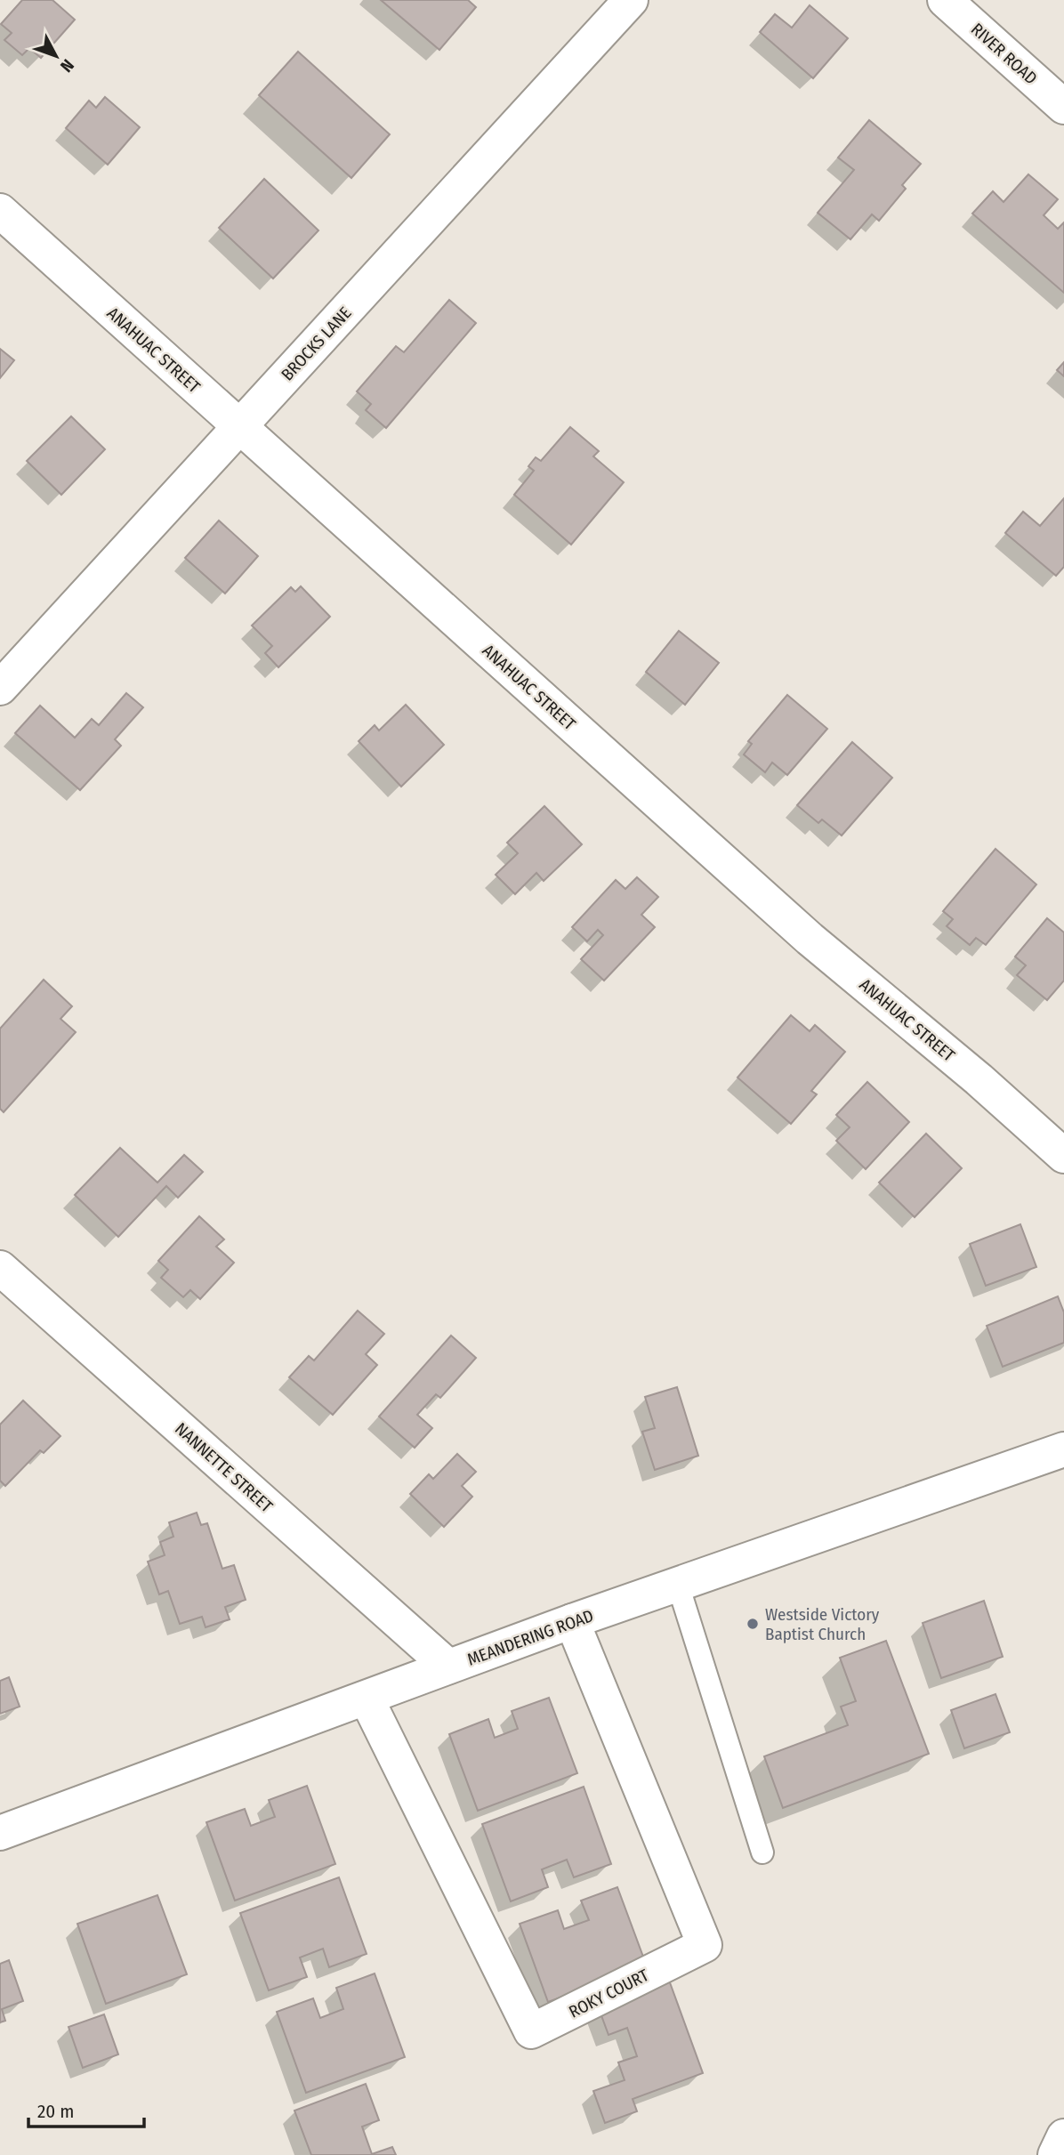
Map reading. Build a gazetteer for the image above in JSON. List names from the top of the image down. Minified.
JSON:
{"streets":{"street":["RIVER ROAD","BROCKS LANE","ANAHUAC STREET","NANNETTE STREET","MEANDERING ROAD","ROKY COURT"]},"crossings":[["BROCKS LANE","ANAHUAC STREET"],["NANNETTE STREET","MEANDERING ROAD"],["MEANDERING ROAD","ROKY COURT"]],"places":["Westside Victory Baptist Church"],"scale_bar":"20 m","north":"bottom right"}
